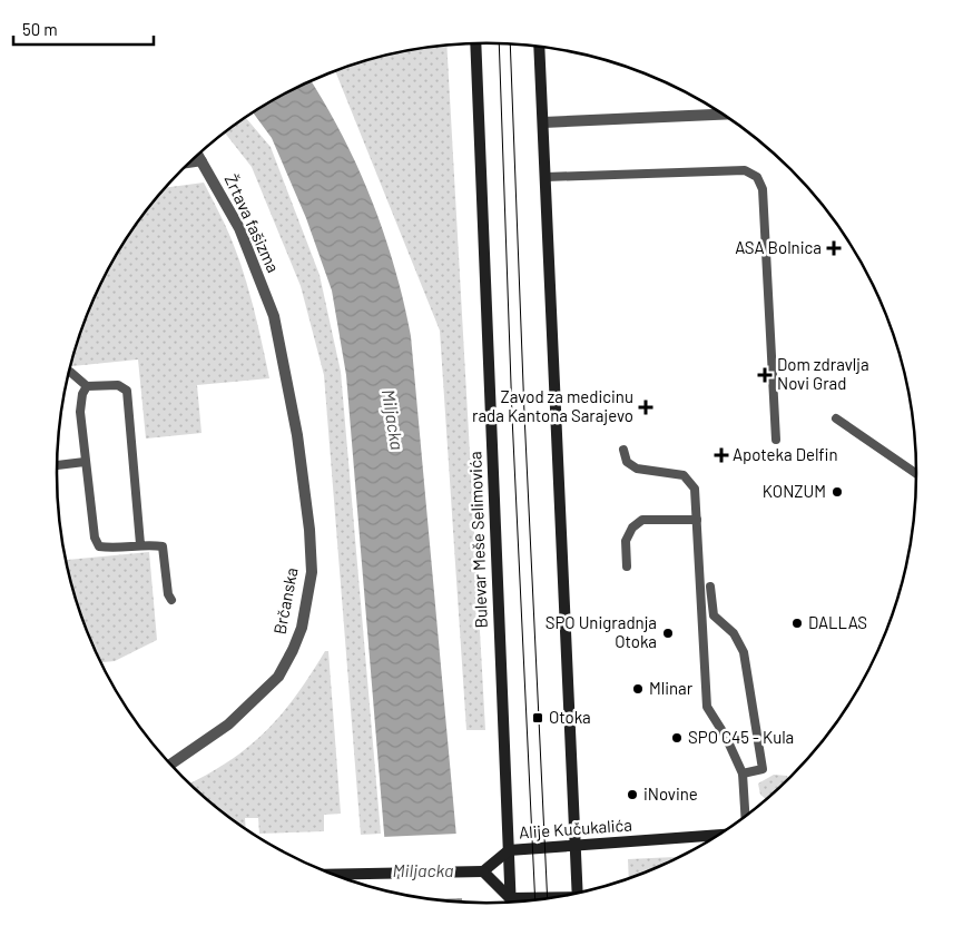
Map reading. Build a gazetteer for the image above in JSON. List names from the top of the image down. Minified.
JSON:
{"streets":{"main road":["Bulevar Meše Selimovića","Alije Kučukalića"],"street":["Žrtava fašizma","Brčanska"]},"crossings":[["Žrtava fašizma","Brčanska"],["Bulevar Meše Selimovića","Alije Kučukalića"]],"water":["Miljacka"],"places":{"health":["ASA Bolnica","Dom zdravlja Novi Grad","Zavod za medicinu rada Kantona Sarajevo","Apoteka Delfin"],"other":["KONZUM","DALLAS","SPO Unigradnja Otoka","Mlinar","SPO C45 - Kula","iNovine"],"transit":["Otoka"]},"scale_bar":"50 m"}
